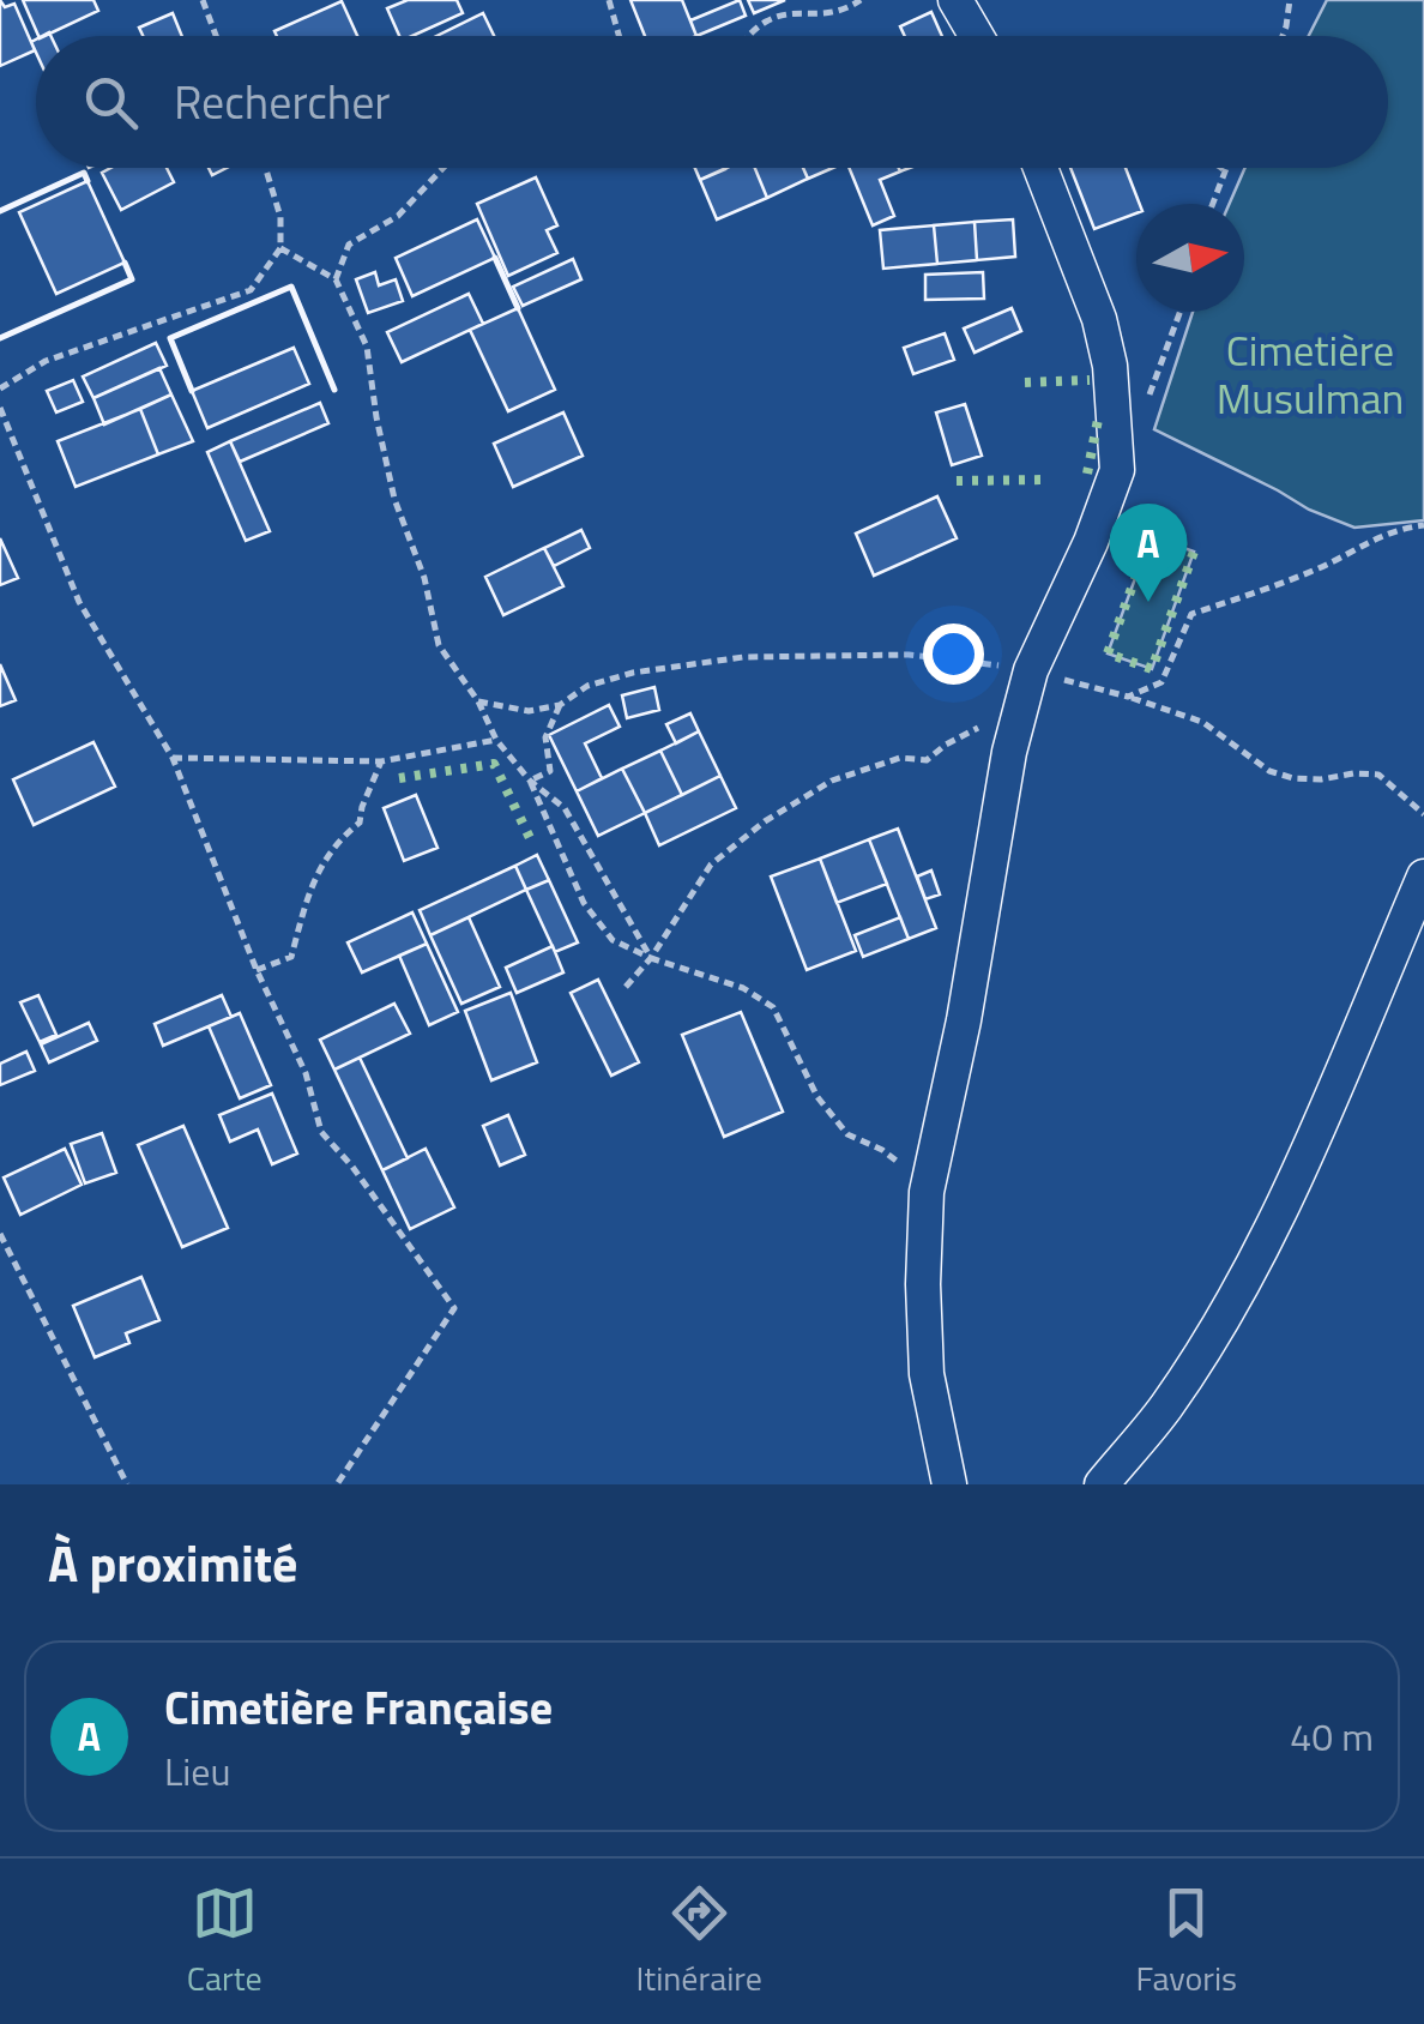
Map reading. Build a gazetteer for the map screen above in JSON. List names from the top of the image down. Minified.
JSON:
{"parks":["Cimetière Musulman"],"north":"right","page":{"search":"Rechercher","pins":"A","heading":"À proximité","list":[{"mark":"A","name":"Cimetière Française","note":"Lieu","value":"40 m"}],"nav":["Carte","Itinéraire","Favoris"]}}
